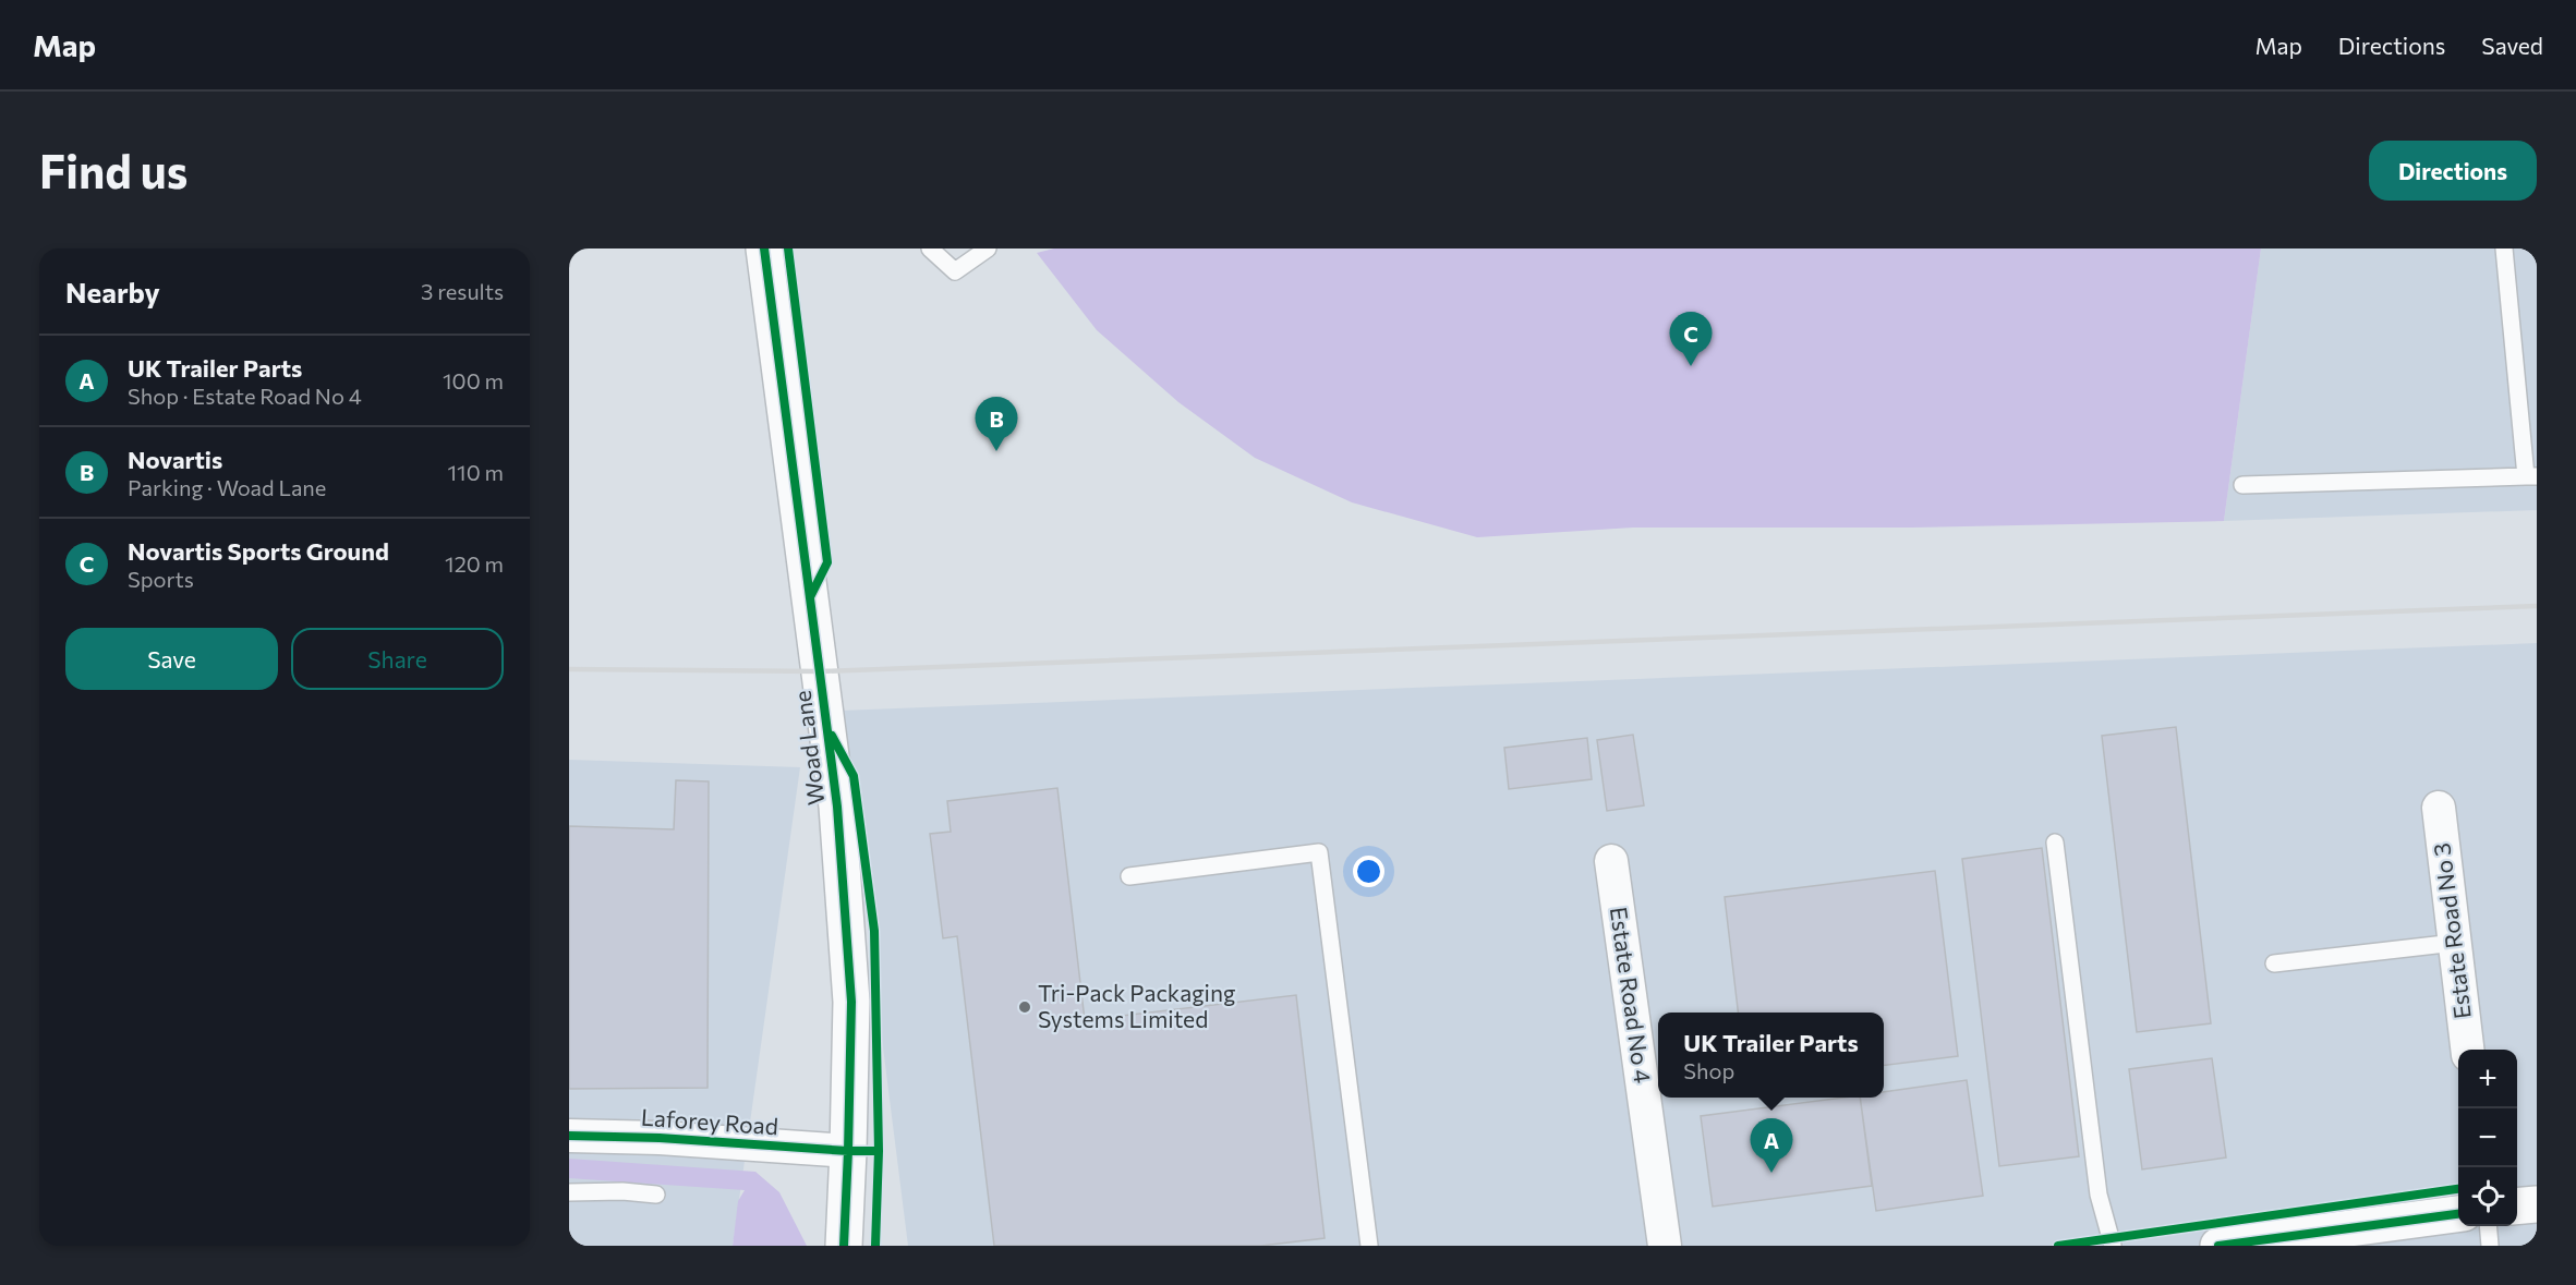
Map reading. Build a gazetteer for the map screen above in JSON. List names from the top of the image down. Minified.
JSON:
{"streets":{"street":["Woad Lane","Estate Road No 3","Estate Road No 4","Laforey Road"]},"crossings":[["Woad Lane","Laforey Road"]],"places":["Tri-Pack Packaging Systems Limited"],"page":{"header":"Map","nav":["Map","Directions","Saved"],"buttons":["Directions",["Save","Share"]],"title":"Find us","heading":["Nearby","3 results"],"pins":["C","B","A"],"list":[{"mark":"A","name":"UK Trailer Parts","note":"Shop · Estate Road No 4","value":"100 m"},{"mark":"B","name":"Novartis","note":"Parking · Woad Lane","value":"110 m"},{"mark":"C","name":"Novartis Sports Ground","note":"Sports","value":"120 m"}],"popup":["UK Trailer Parts","Shop"],"map_buttons":["+","−"]}}
